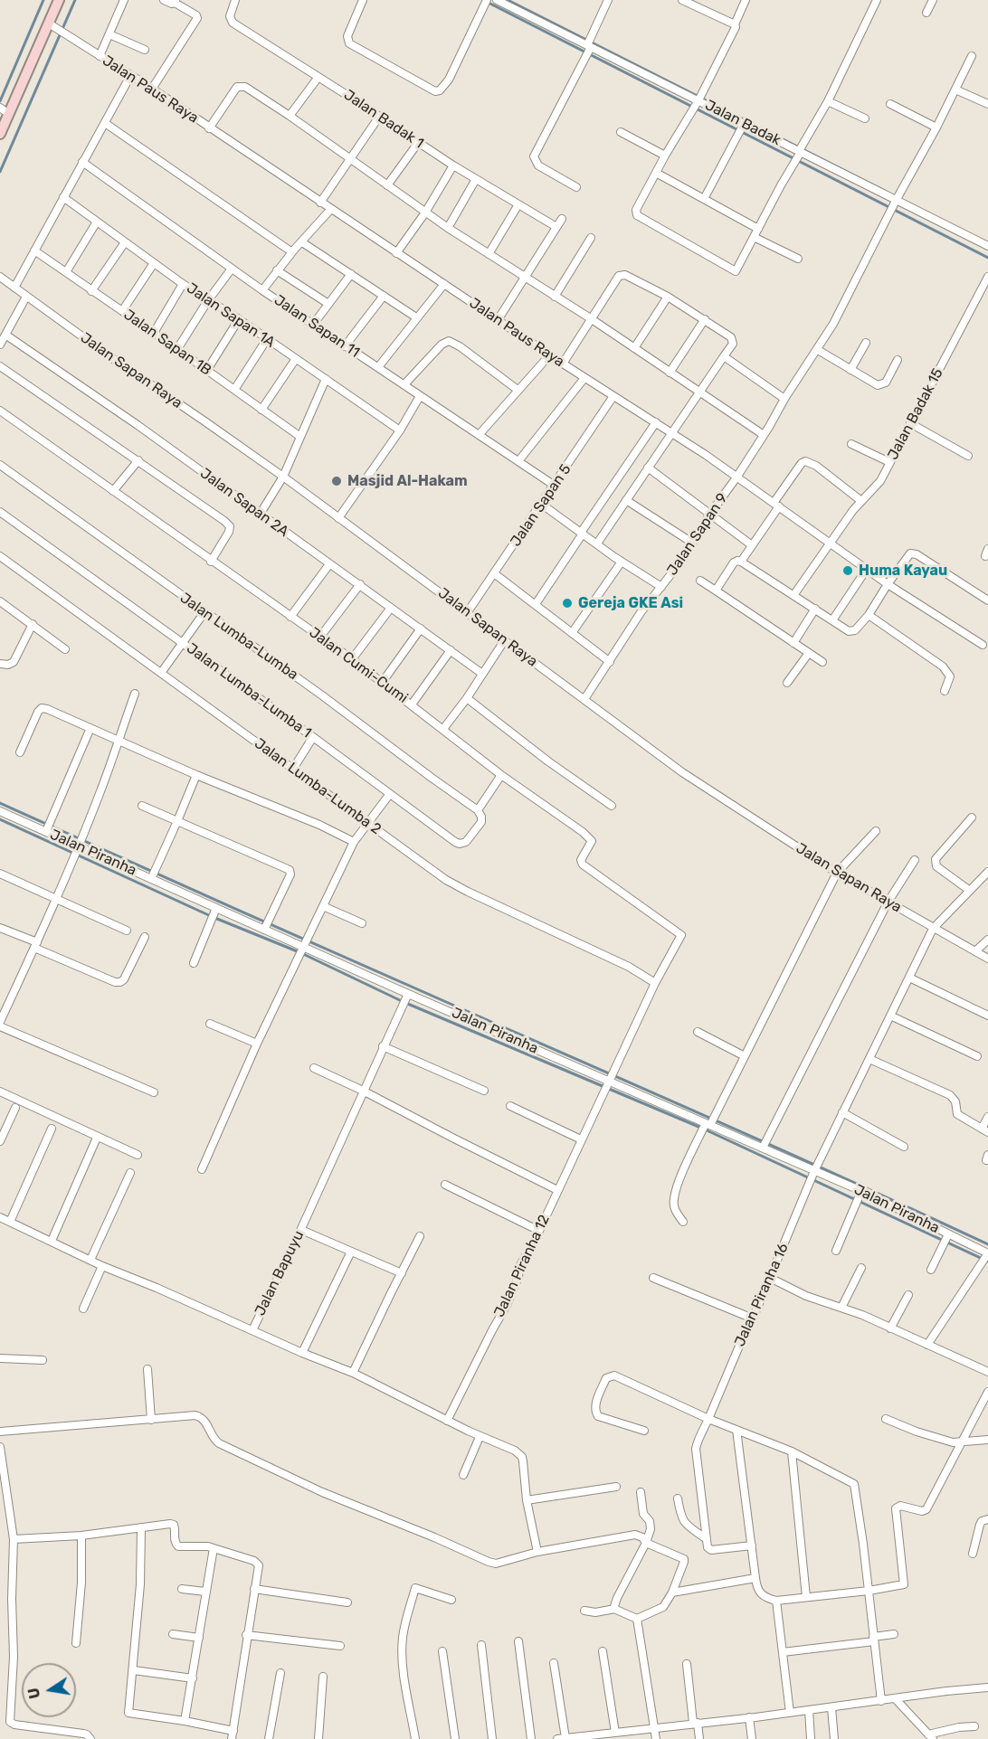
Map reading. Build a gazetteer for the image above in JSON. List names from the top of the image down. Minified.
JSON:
{"streets":{"street":["Jalan Paus Raya","Jalan Badak 1","Jalan Badak","Jalan Sapan 1A","Jalan Sapan 11","Jalan Sapan 1B","Jalan Sapan Raya","Jalan Badak 15","Jalan Sapan 2A","Jalan Sapan 5","Jalan Sapan 9","Jalan Lumba-Lumba","Jalan Cumi-Cumi","Jalan Lumba-Lumba 1","Jalan Lumba-Lumba 2","Jalan Piranha","Jalan Piranha 12","Jalan Bapuyu","Jalan Piranha 16"]},"crossings":[["Jalan Paus Raya","Jalan Badak 15"],["Jalan Paus Raya","Jalan Sapan 5"],["Jalan Paus Raya","Jalan Sapan 9"],["Jalan Badak","Jalan Sapan 9"],["Jalan Sapan 11","Jalan Sapan 5"],["Jalan Sapan Raya","Jalan Sapan 5"],["Jalan Sapan Raya","Jalan Sapan 9"],["Jalan Sapan Raya","Jalan Piranha 16"],["Jalan Lumba-Lumba","Jalan Lumba-Lumba 1"],["Jalan Cumi-Cumi","Jalan Piranha 12"],["Jalan Lumba-Lumba 2","Jalan Piranha 12"],["Jalan Piranha","Jalan Piranha 12"],["Jalan Piranha","Jalan Bapuyu"],["Jalan Piranha","Jalan Piranha 16"]],"places":["Masjid Al-Hakam","Huma Kayau","Gereja GKE Asi"],"north":"left"}
